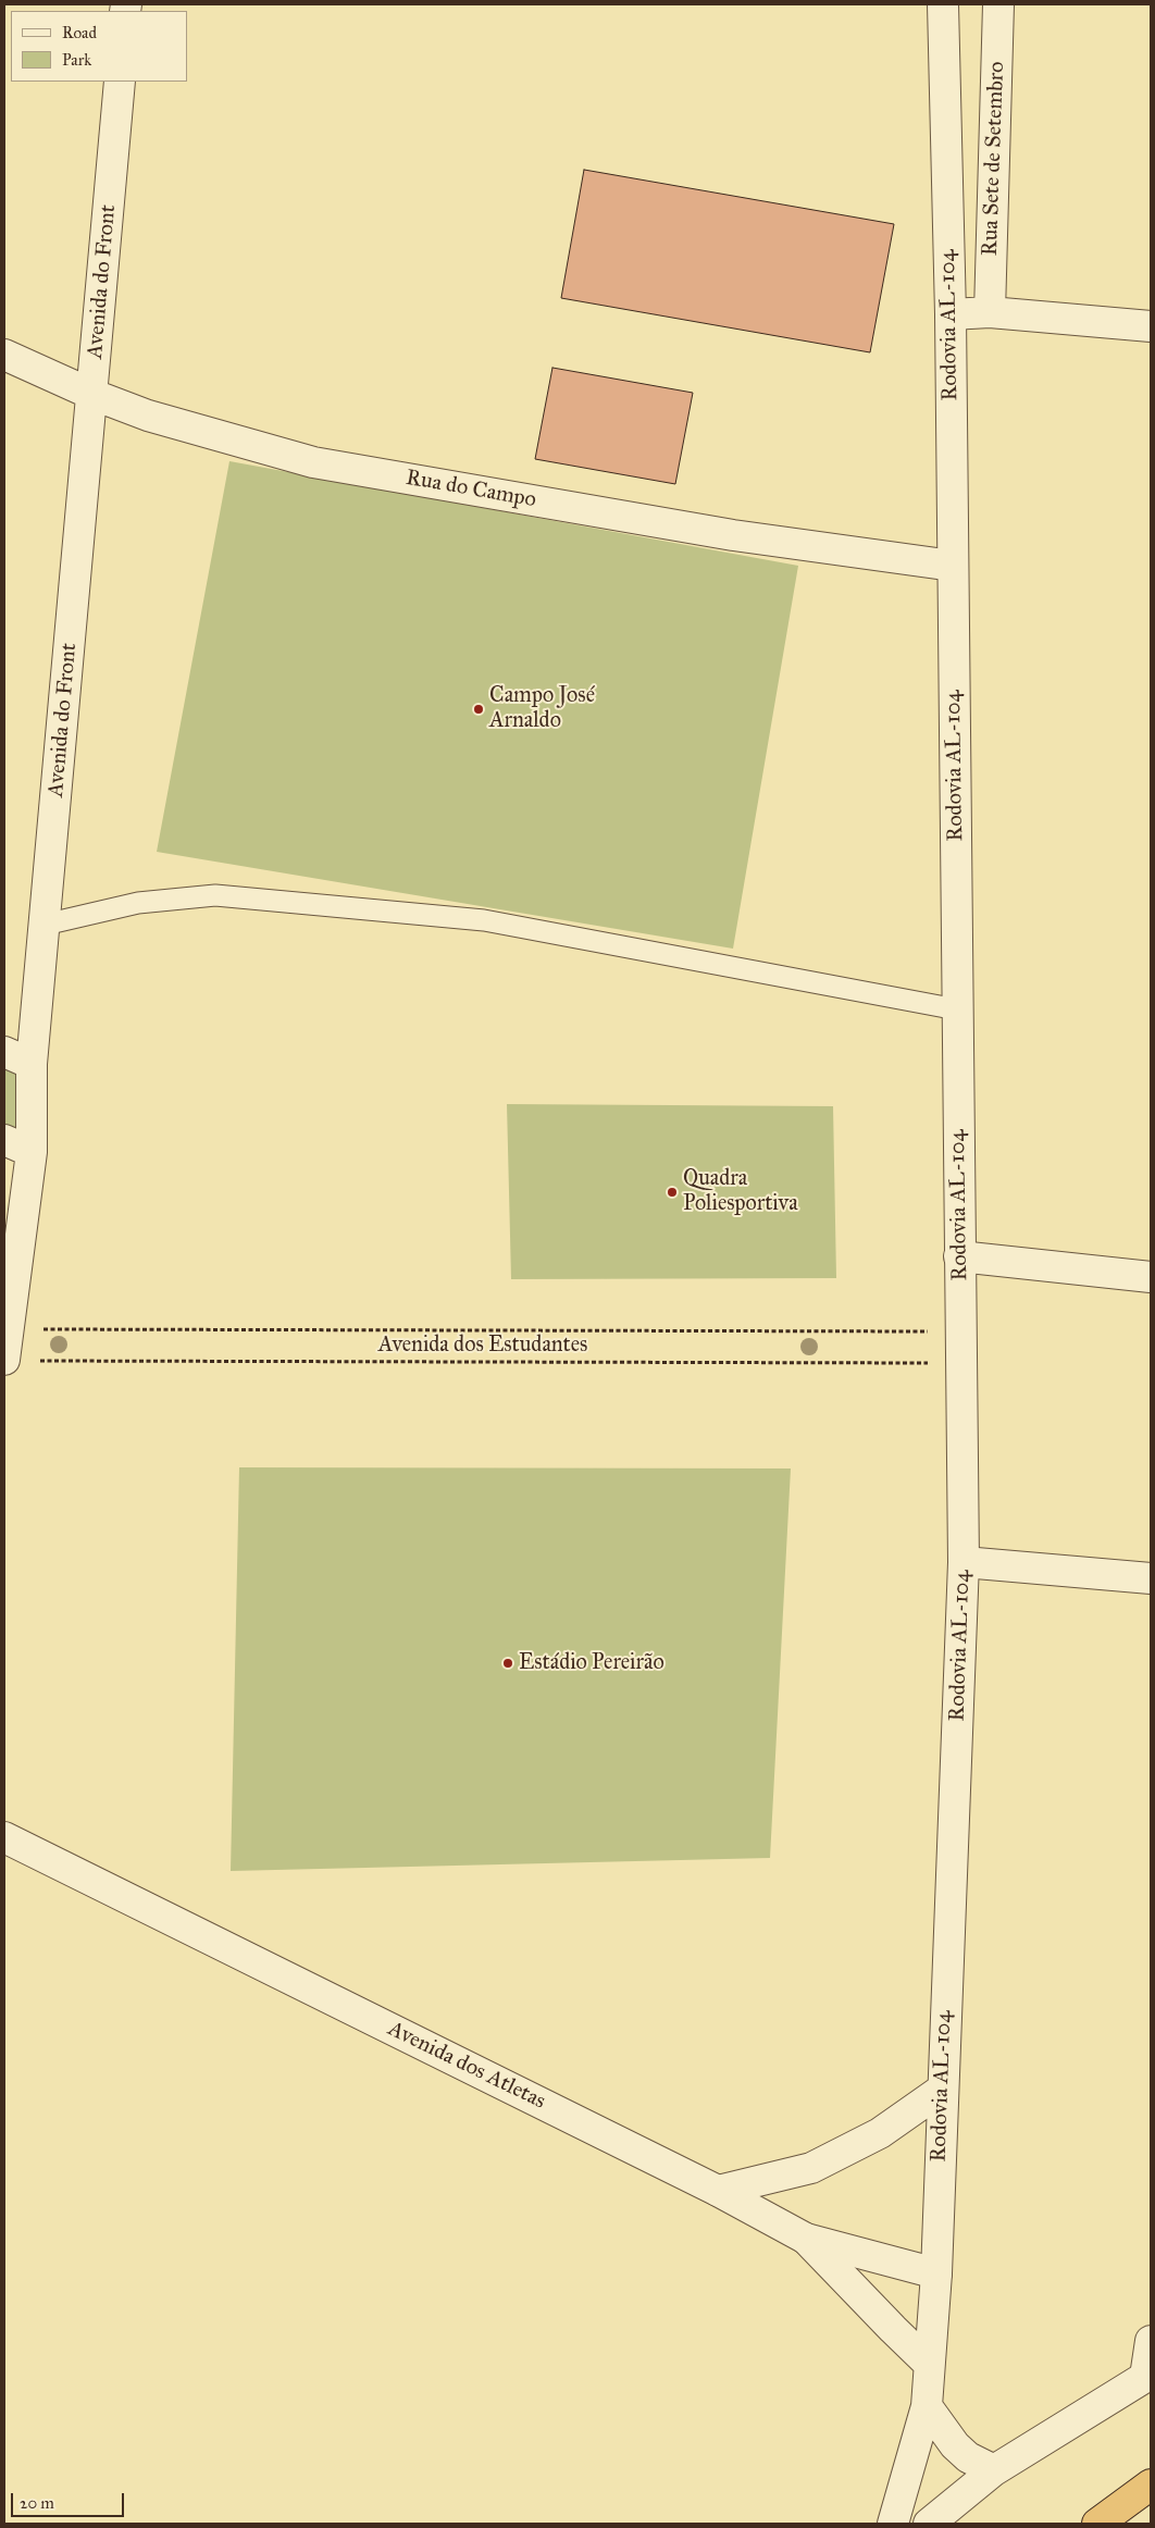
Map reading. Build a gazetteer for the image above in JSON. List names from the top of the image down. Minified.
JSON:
{"streets":{"street":["Rua Sete de Setembro","Avenida do Front","Rodovia AL-104","Rua do Campo","Avenida dos Atletas"],"path":["Avenida dos Estudantes"]},"crossings":[["Avenida do Front","Rua do Campo"],["Avenida do Front","Avenida dos Estudantes"],["Rodovia AL-104","Rua do Campo"],["Rodovia AL-104","Avenida dos Estudantes"],["Rodovia AL-104","Avenida dos Atletas"]],"places":["Campo José Arnaldo","Quadra Poliesportiva","Estádio Pereirão"],"legend":["Road","Park"],"scale_bar":"20 m"}
